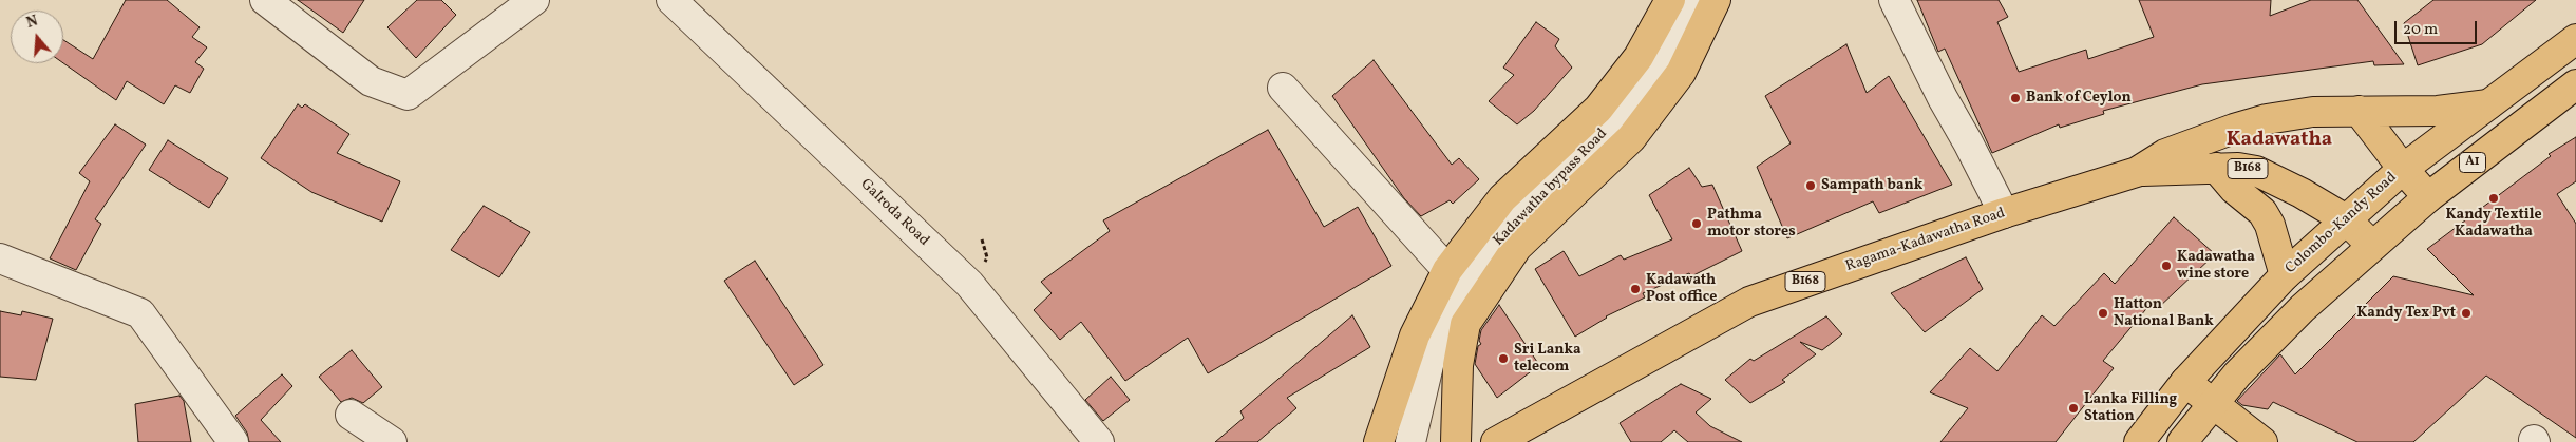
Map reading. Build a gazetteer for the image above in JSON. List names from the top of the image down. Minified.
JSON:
{"streets":{"main road":["A1","B168","Colombo-Kandy Road","Ragama-Kadawatha Road"],"street":["Kadawatha bypass Road","Galroda Road"]},"crossings":[["B168","Colombo-Kandy Road"],["B168","Ragama-Kadawatha Road"]],"districts":["Kadawatha"],"places":["Bank of Ceylon","Sampath bank","Kandy Textile Kadawatha","Pathma motor stores","Kadawatha wine store","Kadawath Post office","Hatton National Bank","Kandy Tex Pvt","Sri Lanka telecom","Lanka Filling Station"],"scale_bar":"20 m","north":"top"}
